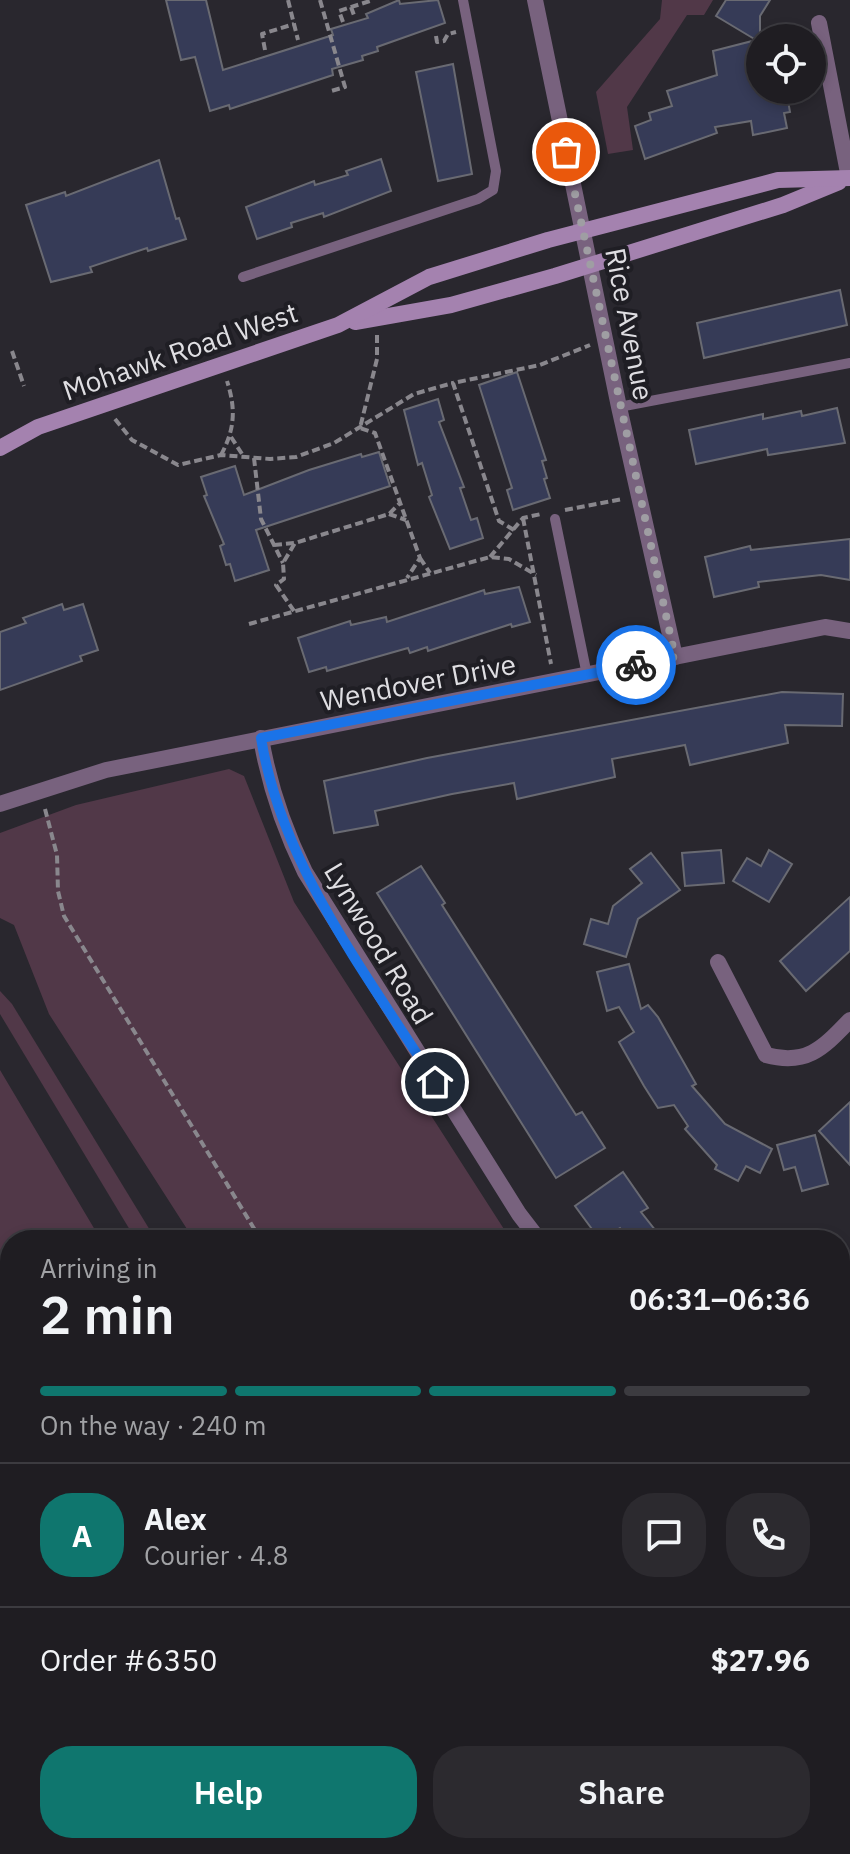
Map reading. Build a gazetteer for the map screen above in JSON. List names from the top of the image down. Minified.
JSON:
{"streets":{"main road":["Mohawk Road West"],"street":["Rice Avenue","Wendover Drive","Lynwood Road"]},"crossings":[["Rice Avenue","Mohawk Road West"],["Rice Avenue","Wendover Drive"],["Wendover Drive","Lynwood Road"]],"page":{"heading":["2 min","Arriving in","06:31–06:36"],"panel":["Alex","Courier · 4.8","Order #6350","$27.96"],"bar":"On the way · 240 m","round":"A","buttons":["Help","Share"]}}
